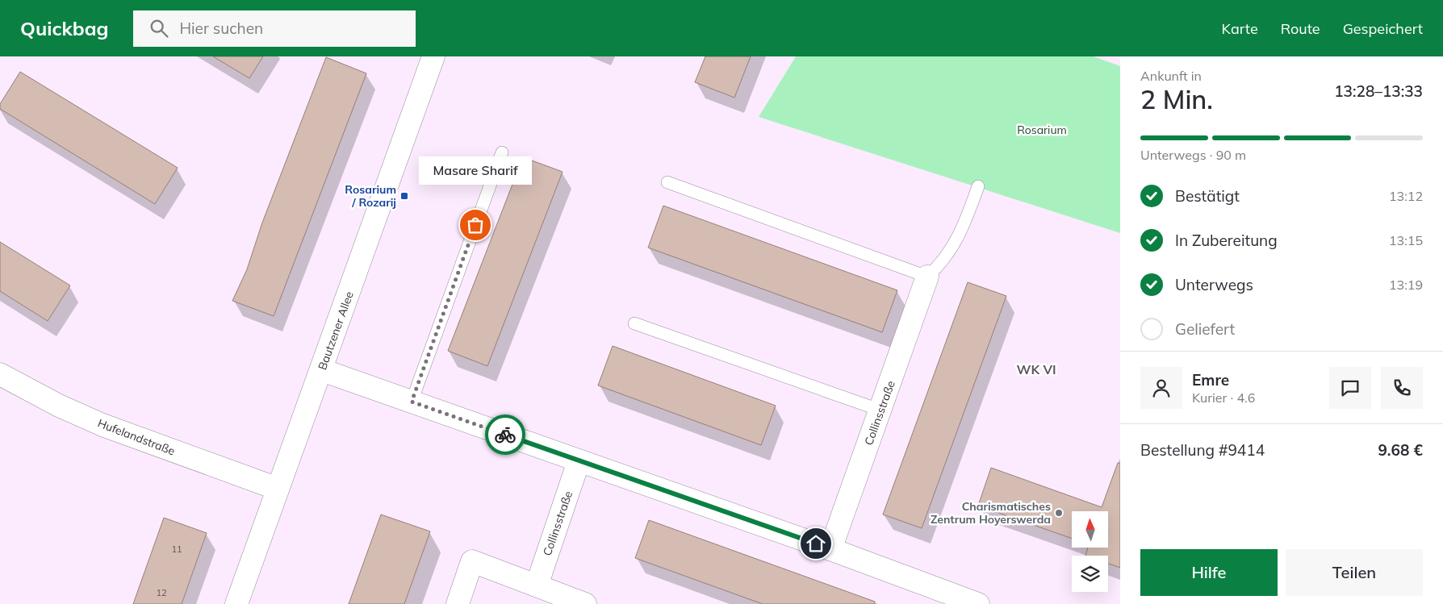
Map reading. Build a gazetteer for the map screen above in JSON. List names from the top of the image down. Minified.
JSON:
{"streets":{"street":["Bautzener Allee","Collinsstraße","Hufelandstraße"]},"crossings":[["Bautzener Allee","Hufelandstraße"]],"districts":["WK VI"],"parks":["Rosarium"],"places":{"transit":["Rosarium / Rozarij"],"other":["Masare Sharif","Charismatisches Zentrum Hoyerswerda"]},"house_numbers":["11","12"],"north":"top","page":{"header":"Quickbag","search":"Hier suchen","nav":["Karte","Route","Gespeichert"],"heading":["2 Min.","Ankunft in","13:28–13:33"],"panel":["Emre","Kurier · 4.6","Bestellung #9414","9.68 €"],"bar":"Unterwegs · 90 m","bubble":"Masare Sharif","list":[["Bestätigt","13:12"],["In Zubereitung","13:15"],["Unterwegs","13:19"],"Geliefert"],"buttons":["Hilfe","Teilen"]}}
